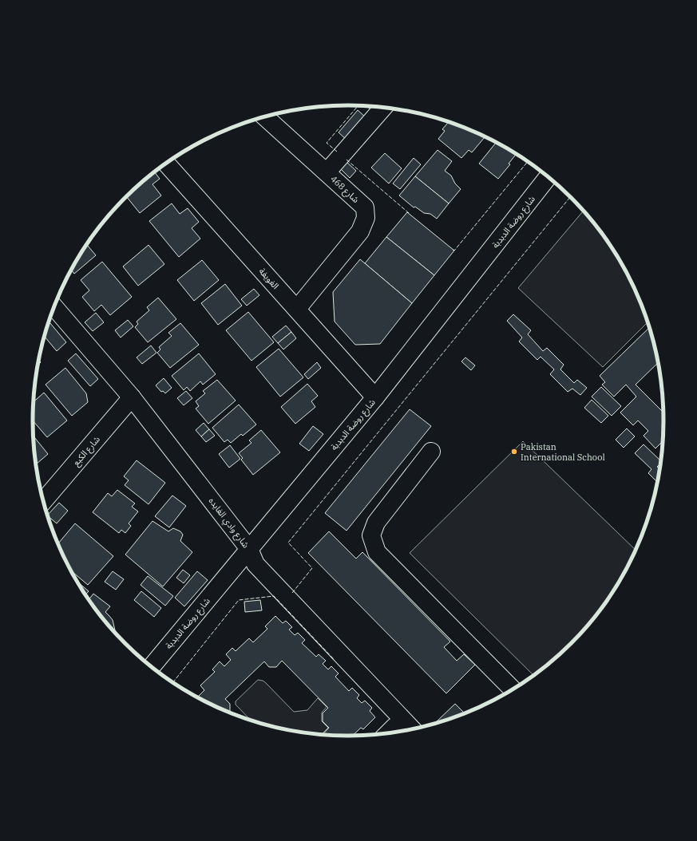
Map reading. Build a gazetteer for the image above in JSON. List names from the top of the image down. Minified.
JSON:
{"streets":{"street":["شارع 468","شارع روضة الدبدبة","الغويفة","شارع الكبع","شارع وادي الفايده"]},"crossings":[["شارع 468","الغويفة"],["شارع روضة الدبدبة","الغويفة"],["شارع روضة الدبدبة","شارع وادي الفايده"],["شارع الكبع","شارع وادي الفايده"]],"places":["Pakistan International School"]}
